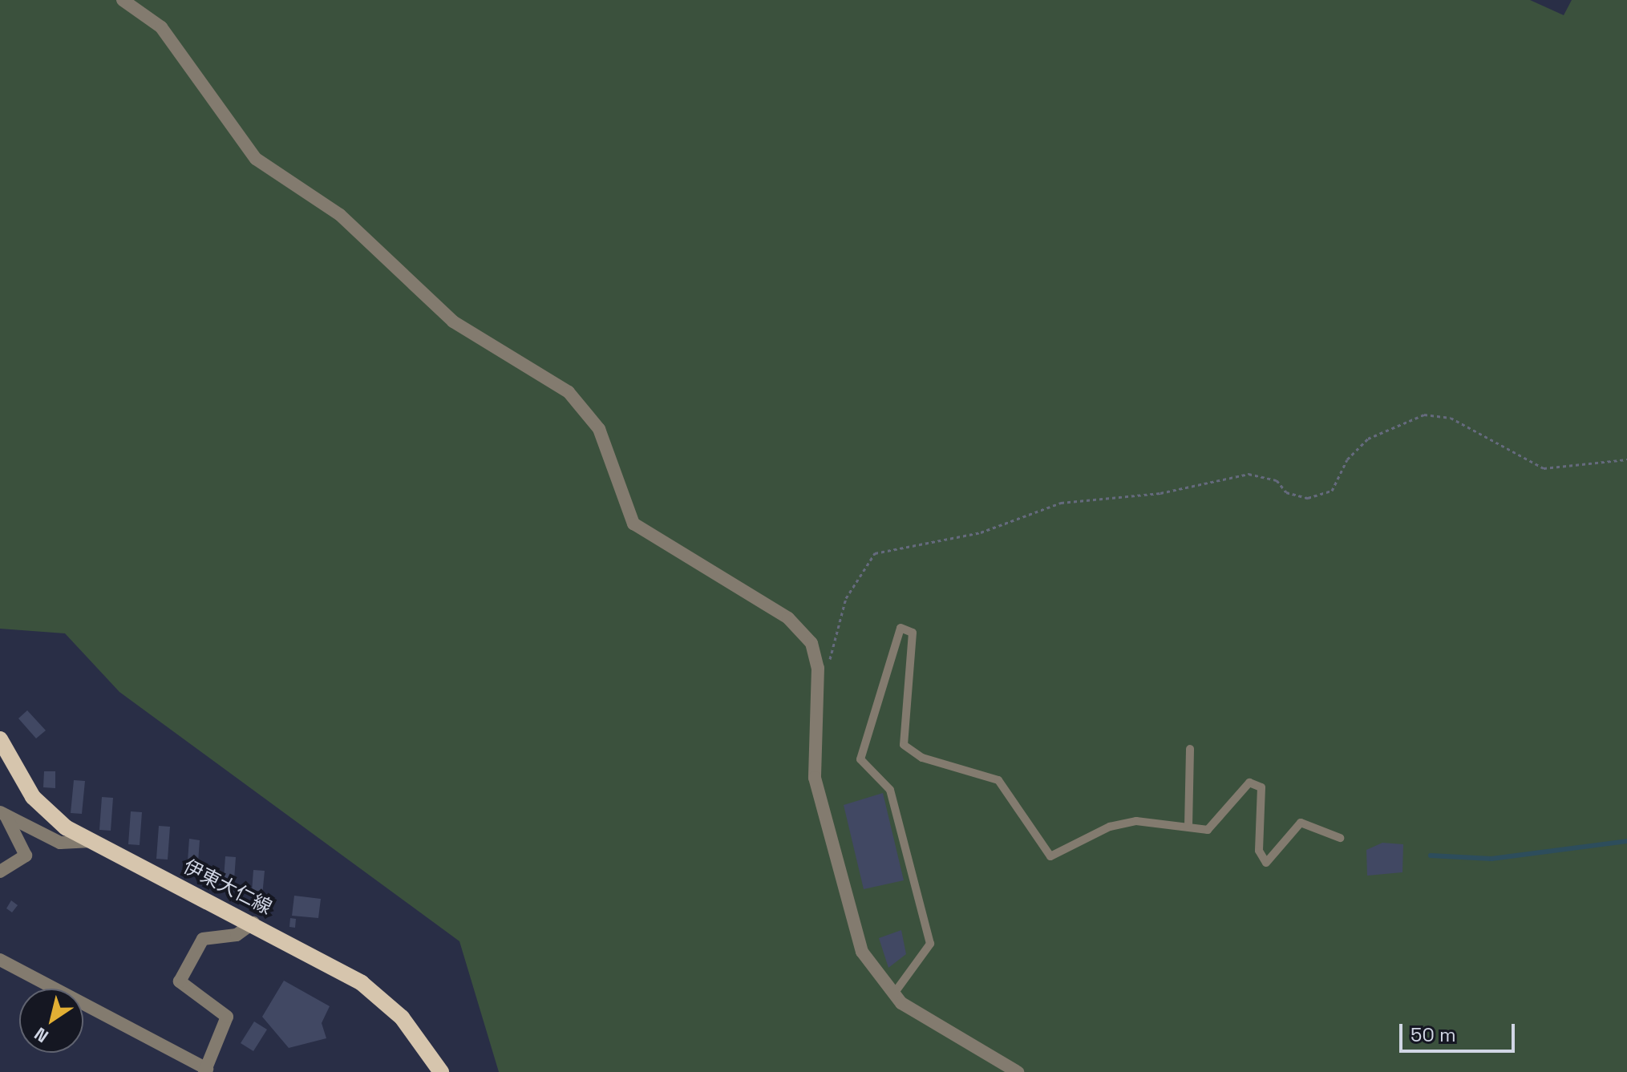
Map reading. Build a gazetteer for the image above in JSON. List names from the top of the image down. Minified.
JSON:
{"streets":{"main road":["伊東大仁線"]},"scale_bar":"50 m","north":"bottom left"}
